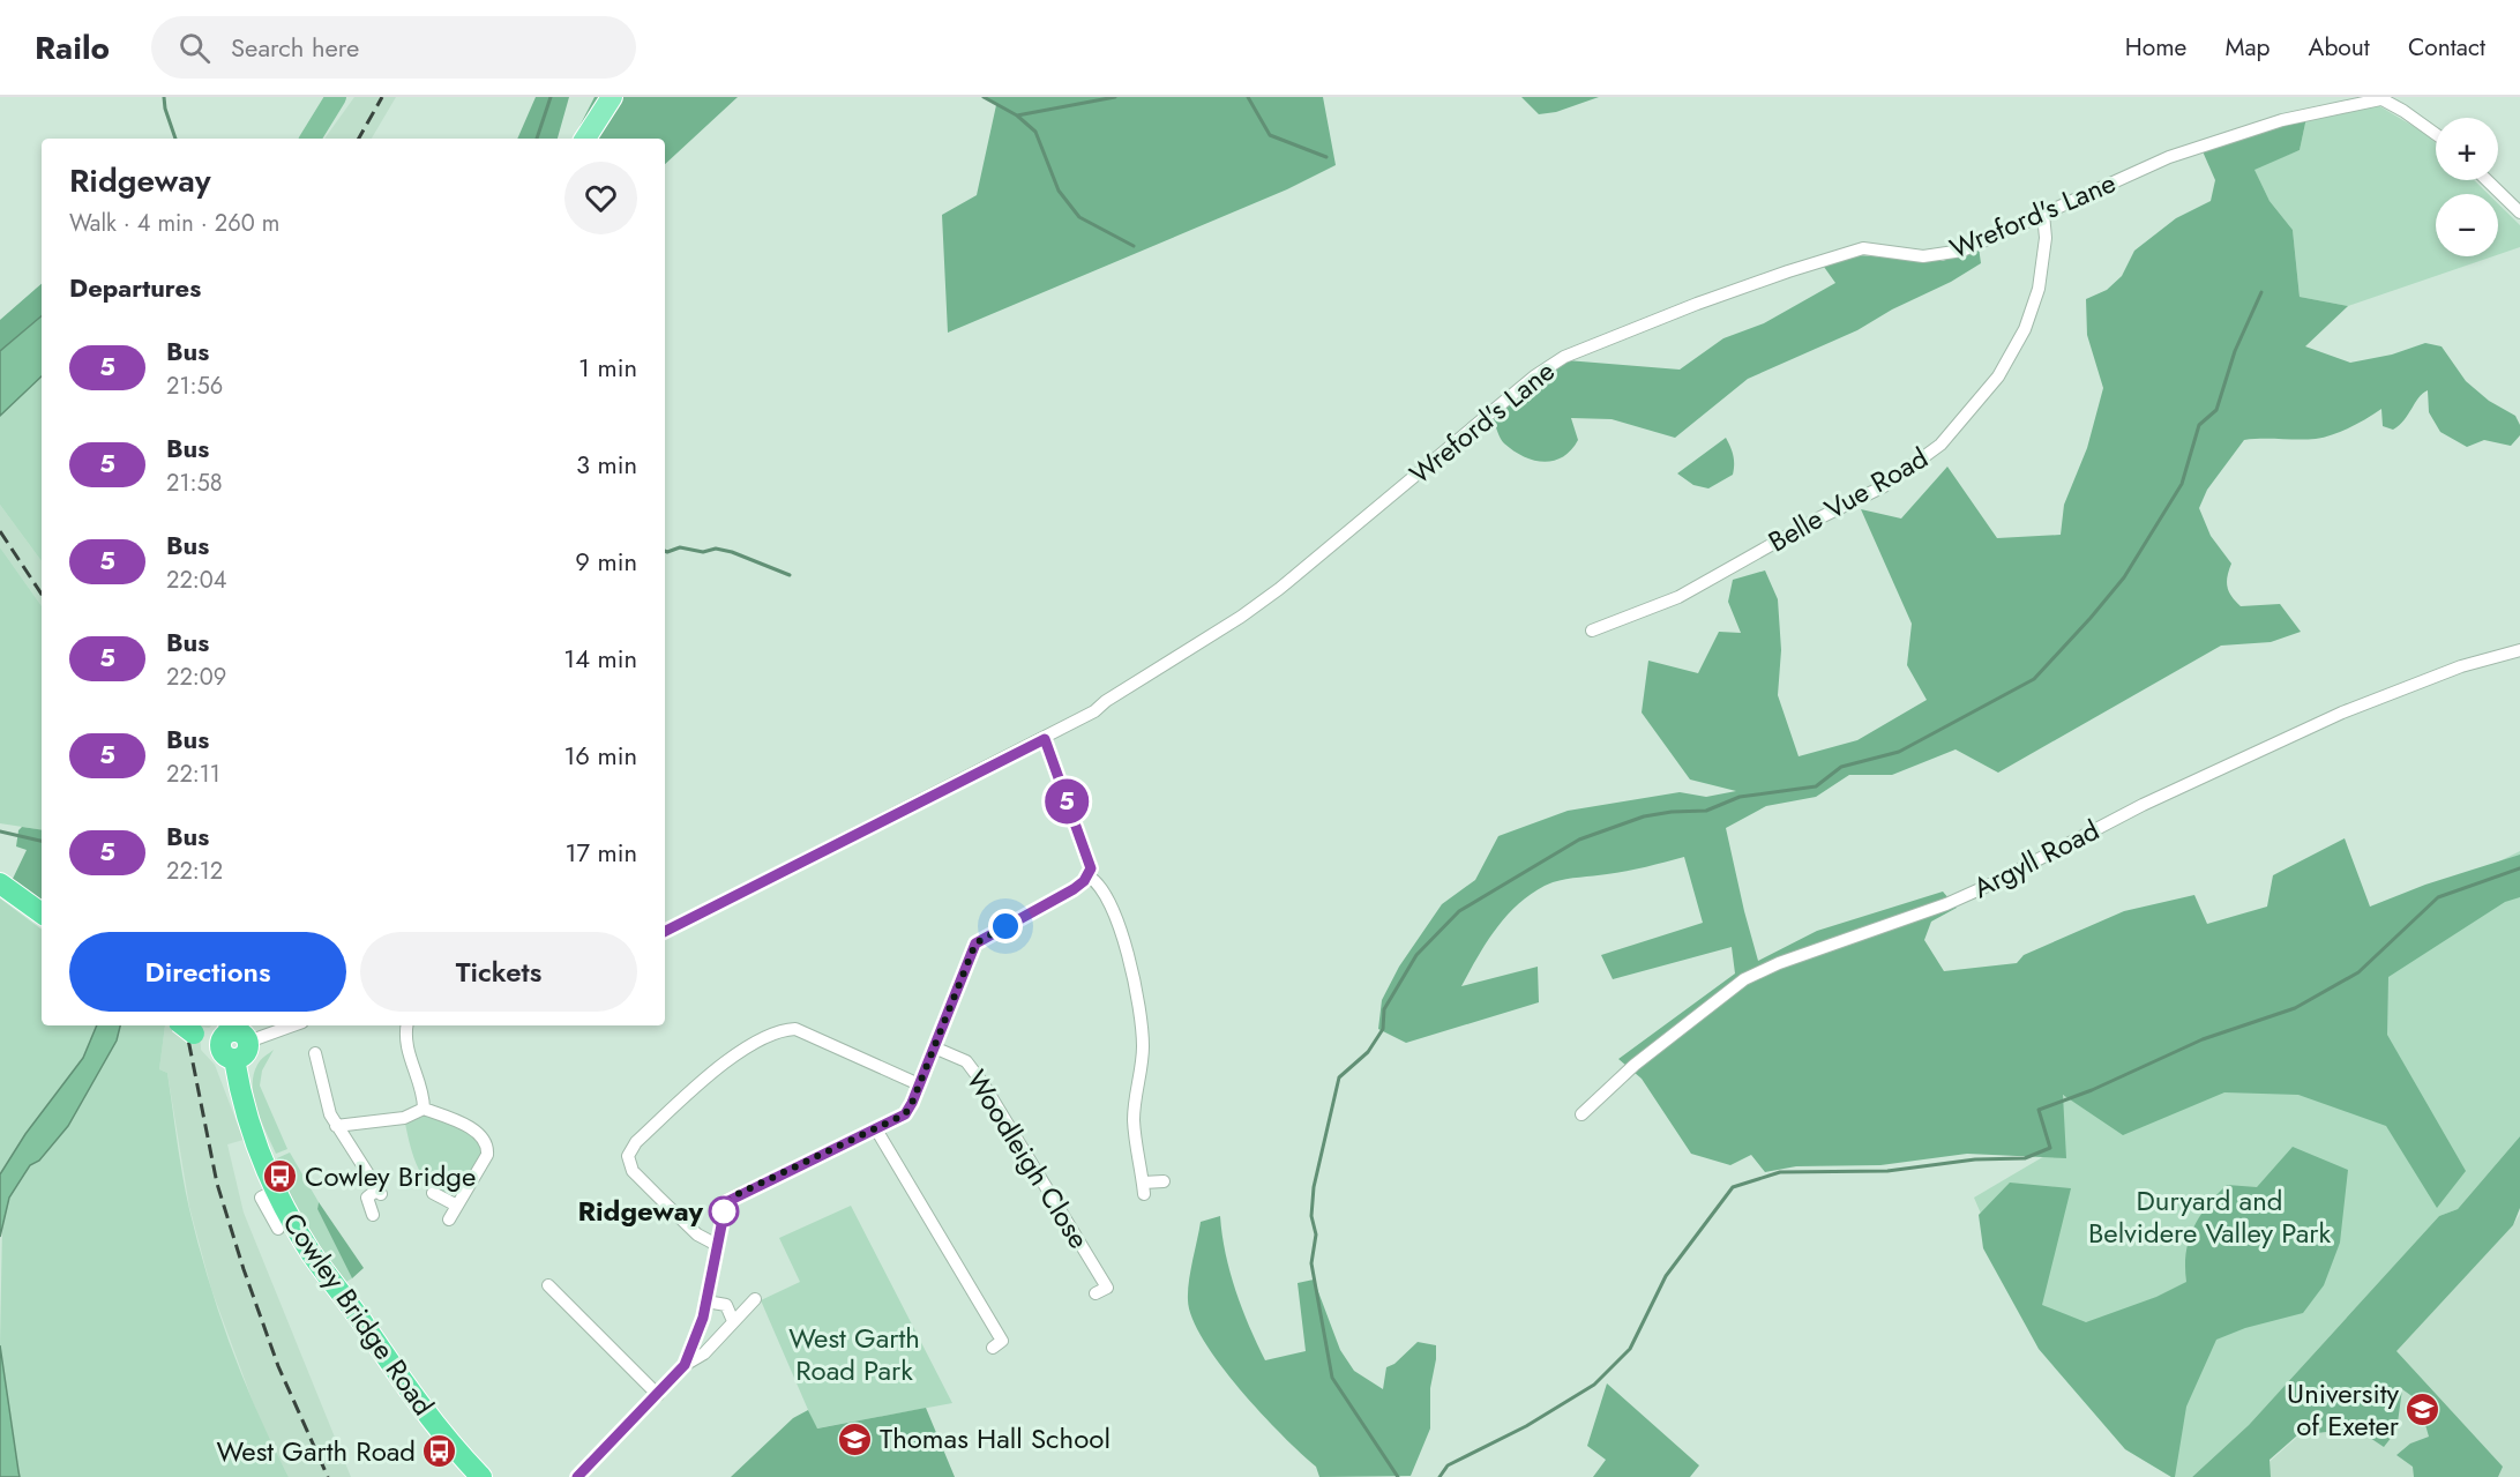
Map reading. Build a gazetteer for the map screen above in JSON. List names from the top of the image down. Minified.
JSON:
{"streets":{"highway":["Cowley Bridge Road"],"street":["Wreford's Lane","Belle Vue Road","Argyll Road","Woodleigh Close"]},"crossings":[["Wreford's Lane","Belle Vue Road"]],"parks":["Duryard and Belvidere Valley Park","West Garth Road Park"],"places":{"bus stop":["Cowley Bridge","West Garth Road"],"other":["Ridgeway"],"school or university":["University of Exeter","Thomas Hall School"]},"lines":["bus line 5"],"page":{"header":"Railo","search":"Search here","nav":["Home","Map","About","Contact"],"on_map":"5","map_buttons":["+","−"],"heading":[["Ridgeway","Walk · 4 min · 260 m"],"Departures"],"list":[{"mark":"5","name":"Bus","note":"21:56","value":"1 min"},{"mark":"5","name":"Bus","note":"21:58","value":"3 min"},{"mark":"5","name":"Bus","note":"22:04","value":"9 min"},{"mark":"5","name":"Bus","note":"22:09","value":"14 min"},{"mark":"5","name":"Bus","note":"22:11","value":"16 min"},{"mark":"5","name":"Bus","note":"22:12","value":"17 min"}],"buttons":["Directions","Tickets"]}}
